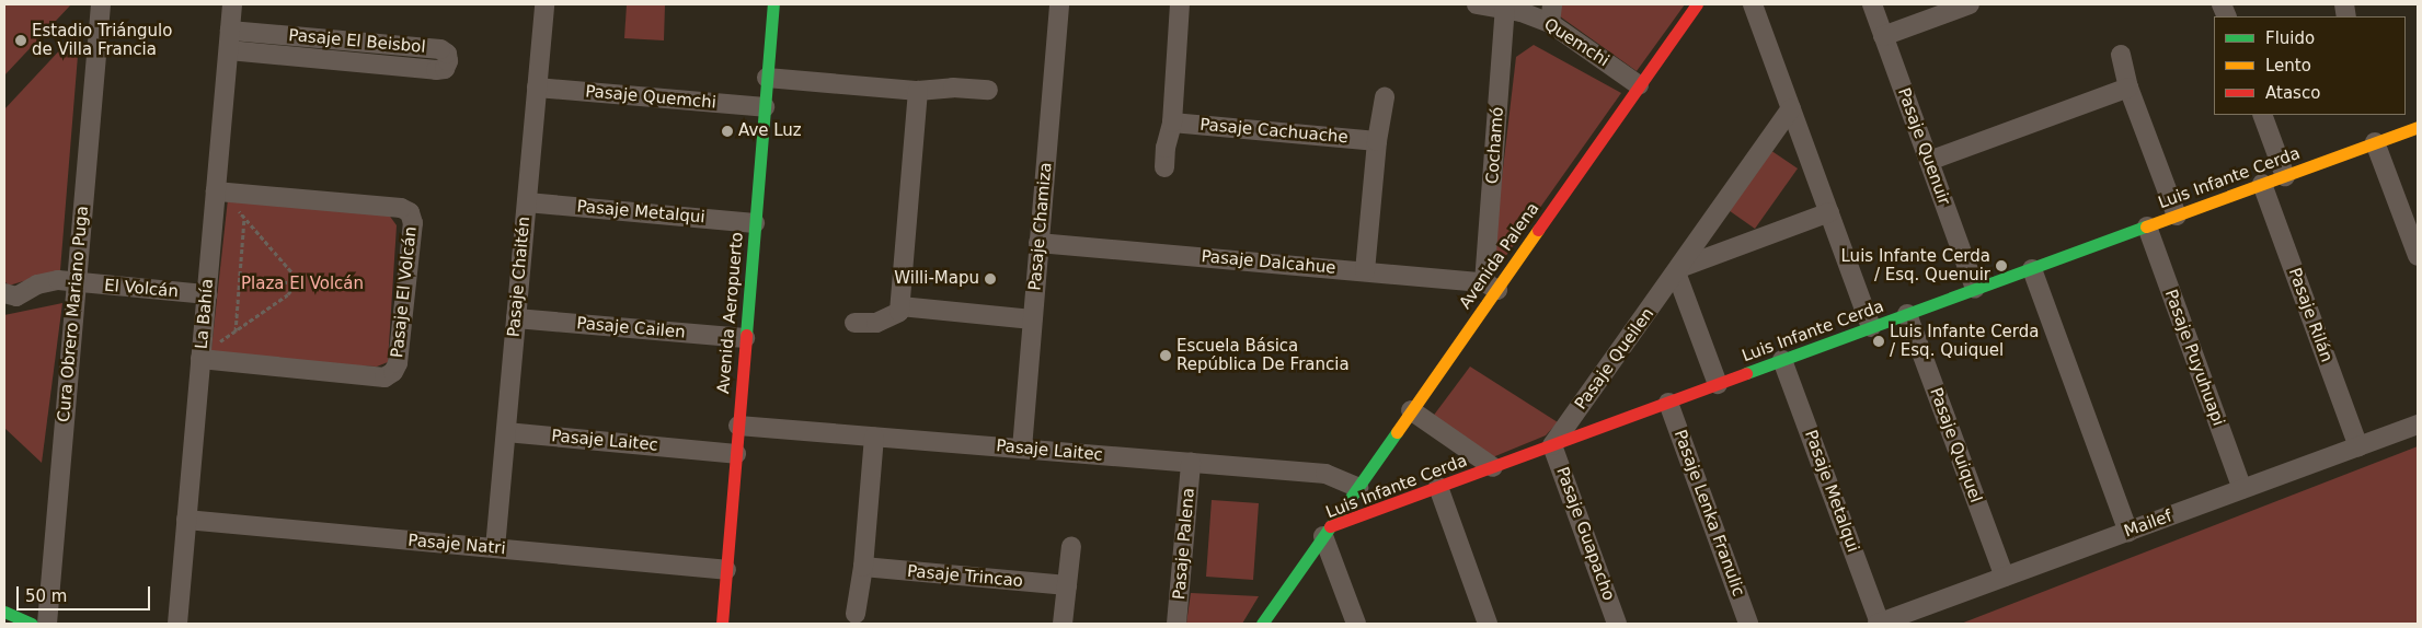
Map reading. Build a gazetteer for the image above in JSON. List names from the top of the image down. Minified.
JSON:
{"streets":{"street":["Pasaje El Beisbol","Quemchi","Pasaje Quemchi","Pasaje Cachuache","Cochamó","Pasaje Quenuir","Luis Infante Cerda","Pasaje Metalqui","Pasaje Chamiza","Avenida Palena","Pasaje Dalcahue","Pasaje Chaitén","El Volcán","Pasaje El Volcán","Avenida Aeropuerto","Cura Obrero Mariano Puga","La Bahía","Pasaje Rilán","Pasaje Cailen","Pasaje Puyuhuapi","Pasaje Queilen","Pasaje Laitec","Pasaje Quiquel","Pasaje Lenka Franulic","Mailef","Pasaje Guapacho","Pasaje Palena","Pasaje Natri","Pasaje Trincao"]},"crossings":[["Pasaje El Beisbol","La Bahía"],["Quemchi","Cochamó"],["Quemchi","Avenida Palena"],["Pasaje Quemchi","Pasaje Chaitén"],["Pasaje Quemchi","Avenida Aeropuerto"],["Cochamó","Avenida Palena"],["Cochamó","Pasaje Dalcahue"],["Pasaje Quenuir","Luis Infante Cerda"],["Luis Infante Cerda","Pasaje Metalqui"],["Luis Infante Cerda","Avenida Palena"],["Luis Infante Cerda","Pasaje Rilán"],["Luis Infante Cerda","Pasaje Puyuhuapi"],["Luis Infante Cerda","Pasaje Queilen"],["Luis Infante Cerda","Pasaje Quiquel"],["Luis Infante Cerda","Pasaje Lenka Franulic"],["Luis Infante Cerda","Pasaje Guapacho"],["Pasaje Metalqui","Pasaje Chaitén"],["Pasaje Metalqui","Avenida Aeropuerto"],["Pasaje Metalqui","Mailef"],["Pasaje Chamiza","Pasaje Dalcahue"],["Pasaje Chamiza","Pasaje Laitec"],["Avenida Palena","Pasaje Dalcahue"],["Avenida Palena","Pasaje Laitec"],["Pasaje Chaitén","Pasaje Cailen"],["Pasaje Chaitén","Pasaje Laitec"],["Pasaje Chaitén","Pasaje Natri"],["El Volcán","Cura Obrero Mariano Puga"],["El Volcán","La Bahía"],["Pasaje El Volcán","La Bahía"],["Avenida Aeropuerto","Pasaje Cailen"],["Avenida Aeropuerto","Pasaje Laitec"],["Avenida Aeropuerto","Pasaje Natri"],["La Bahía","Pasaje Natri"],["Pasaje Rilán","Mailef"],["Pasaje Puyuhuapi","Mailef"],["Pasaje Queilen","Pasaje Guapacho"],["Pasaje Laitec","Pasaje Palena"],["Pasaje Quiquel","Mailef"]],"parks":["Plaza El Volcán"],"places":["Estadio Triángulo de Villa Francia","Ave Luz","Luis Infante Cerda / Esq. Quenuir","Willi-Mapu","Luis Infante Cerda / Esq. Quiquel","Escuela Básica República De Francia"],"legend":["Fluido","Lento","Atasco"],"scale_bar":"50 m"}
